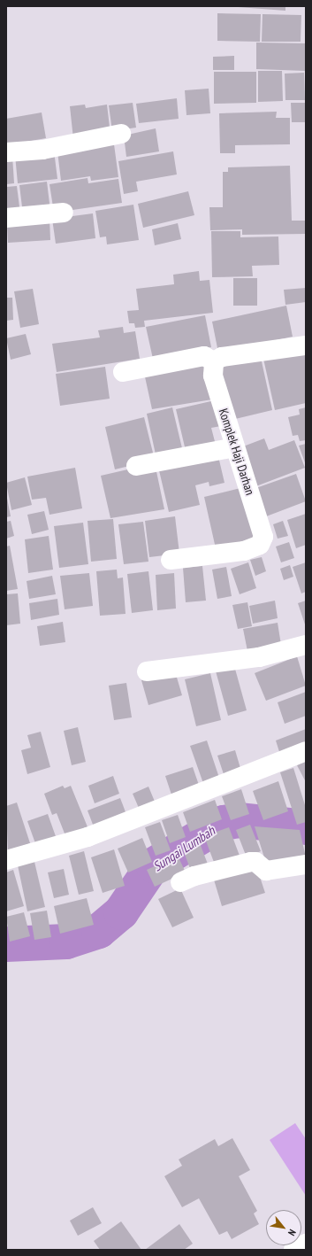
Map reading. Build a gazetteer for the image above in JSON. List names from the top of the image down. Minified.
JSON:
{"streets":{"street":["Komplek Haji Darhan"]},"water":["Sungai Lumbah"],"north":"bottom right"}
